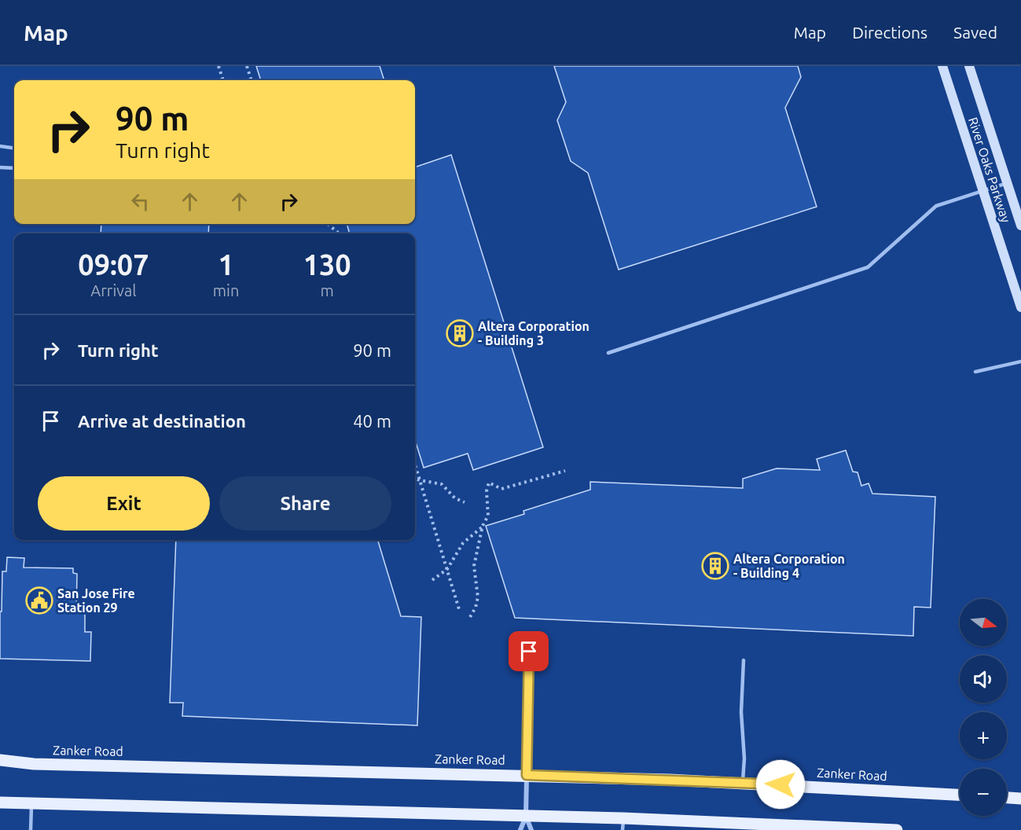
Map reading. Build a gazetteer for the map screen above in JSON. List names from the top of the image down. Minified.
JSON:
{"streets":{"main road":["Zanker Road"],"street":["River Oaks Parkway"]},"places":{"building":["Altera Corporation - Building 3","Altera Corporation - Building 4"],"public building":["San Jose Fire Station 29"]},"north":"right","page":{"header":"Map","nav":["Map","Directions","Saved"],"turn":["90 m","Turn right"],"eta":["09:07","Arrival","1","min","130","m"],"list":[{"name":"Turn right","value":"90 m"},{"name":"Arrive at destination","value":"40 m"}],"buttons":["Exit","Share"],"map_buttons":["+","−"]}}
